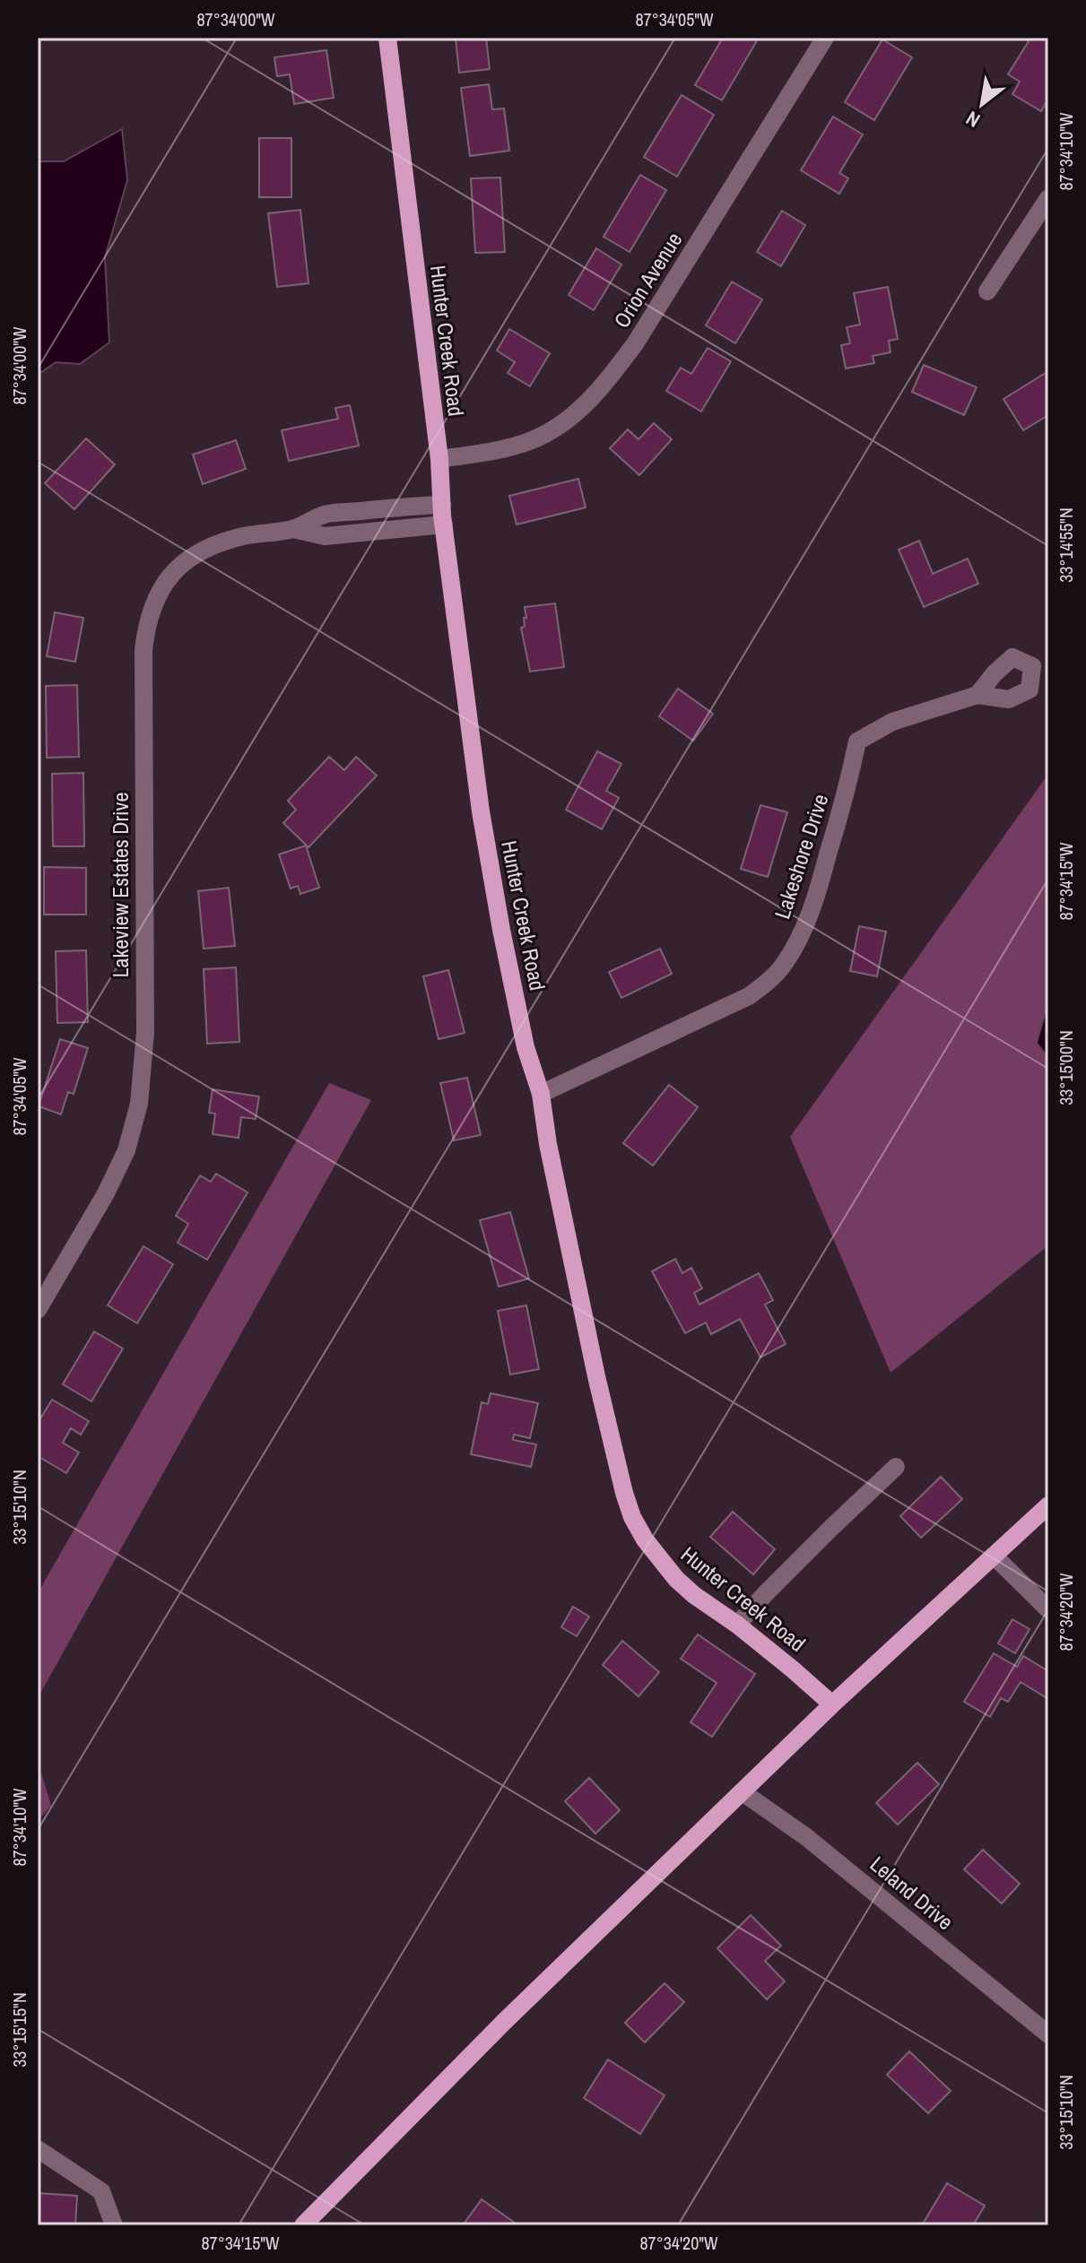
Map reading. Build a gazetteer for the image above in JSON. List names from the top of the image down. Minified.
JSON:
{"streets":{"main road":["Hunter Creek Road"],"street":["Orion Avenue","Lakeshore Drive","Lakeview Estates Drive","Leland Drive"]},"crossings":[["Orion Avenue","Hunter Creek Road"],["Hunter Creek Road","Lakeshore Drive"],["Hunter Creek Road","Lakeview Estates Drive"]],"north":"bottom left","coordinates":["87°34'00\"W","87°34'05\"W","87°34'10\"W","33°14'55\"N","87°34'15\"W","33°15'00\"N","33°15'10\"N","87°34'20\"W","33°15'15\"N"]}
